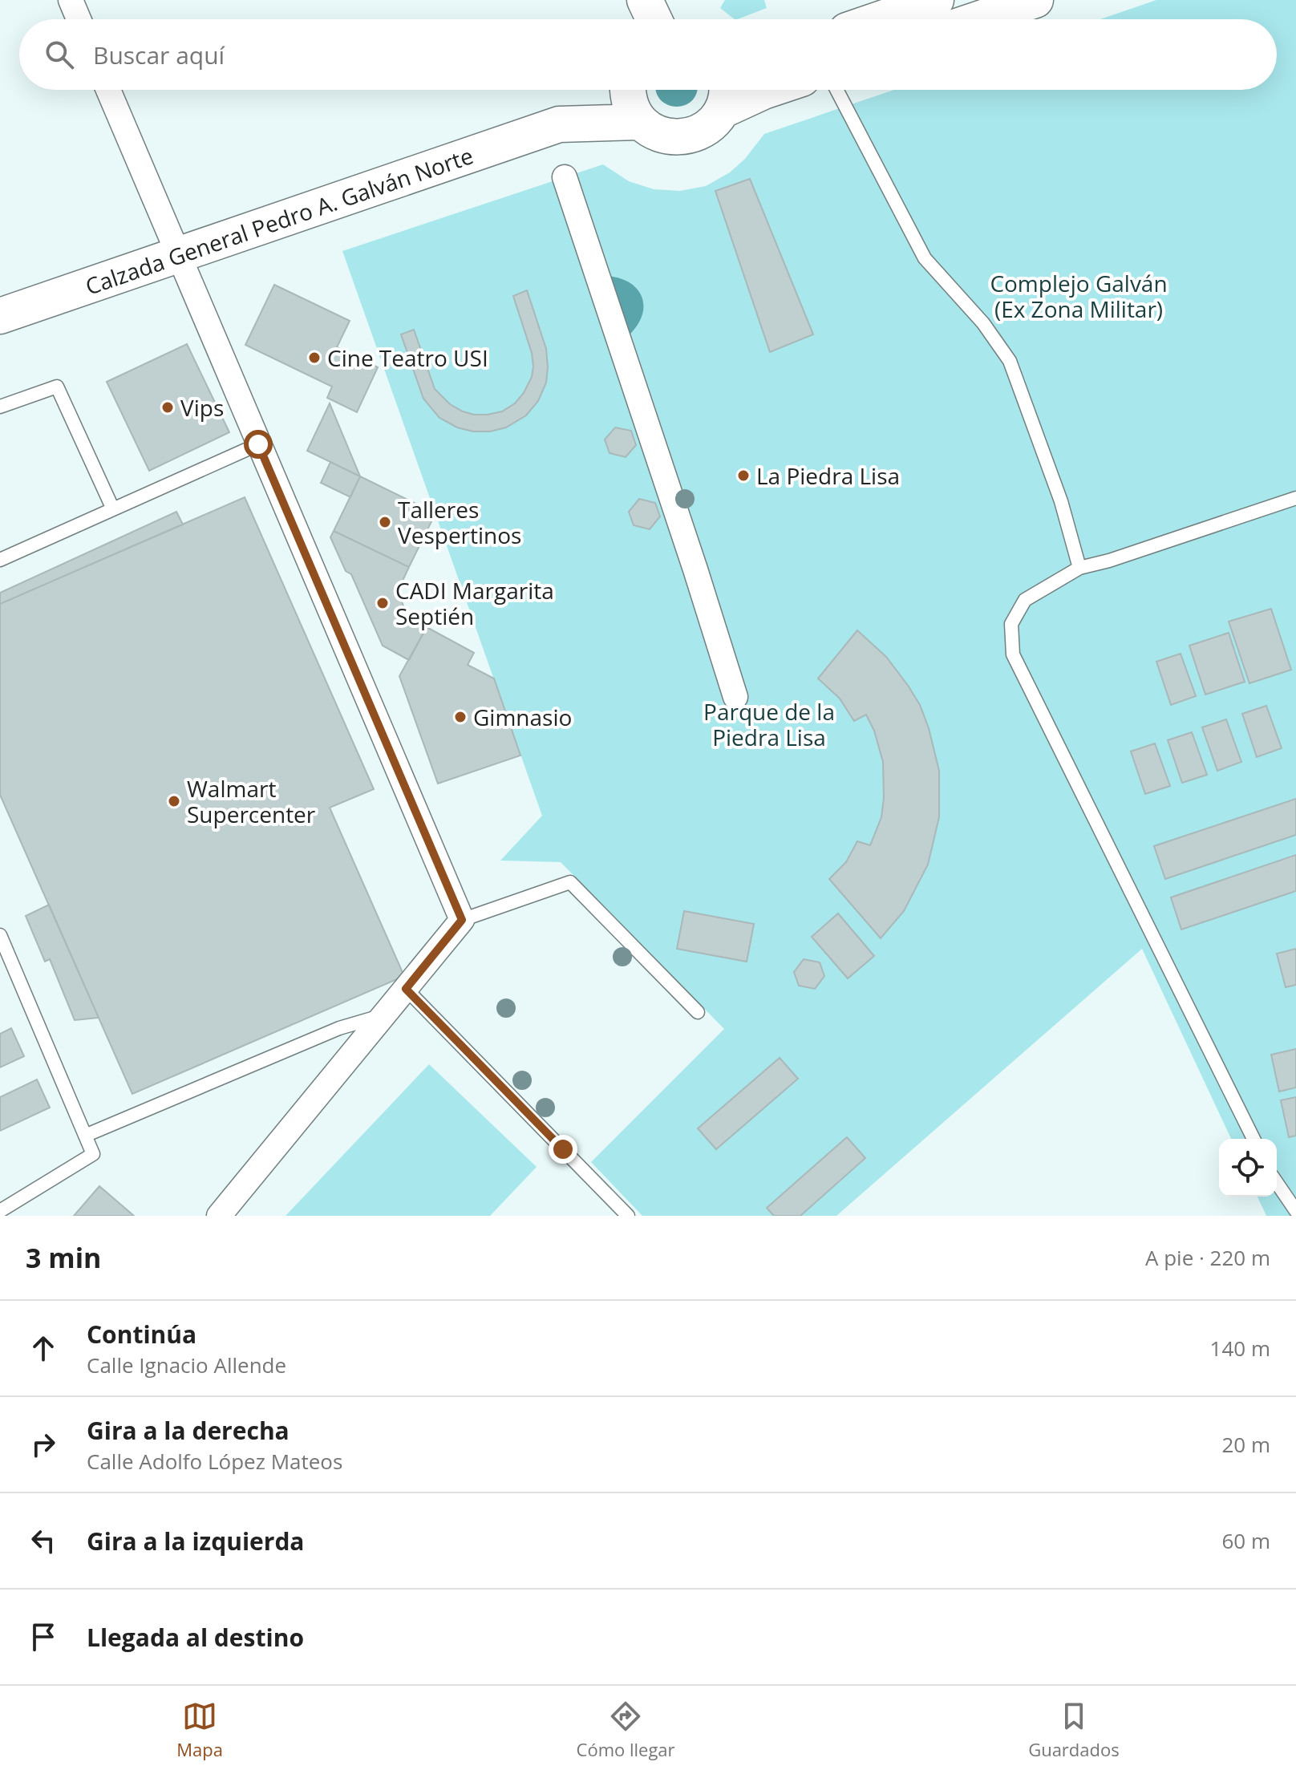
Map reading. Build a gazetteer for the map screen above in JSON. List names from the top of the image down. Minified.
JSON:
{"streets":{"main road":["Calzada General Pedro A. Galván Norte"]},"parks":["Complejo Galván (Ex Zona Militar)","Parque de la Piedra Lisa"],"places":["Cine Teatro USI","Vips","La Piedra Lisa","Talleres Vespertinos","CADI Margarita Septién","Gimnasio","Walmart Supercenter"],"page":{"search":"Buscar aquí","heading":["3 min","A pie · 220 m"],"list":[["Continúa","Calle Ignacio Allende","140 m"],["Gira a la derecha","Calle Adolfo López Mateos","20 m"],["Gira a la izquierda","60 m"],"Llegada al destino"],"nav":["Mapa","Cómo llegar","Guardados"]}}
